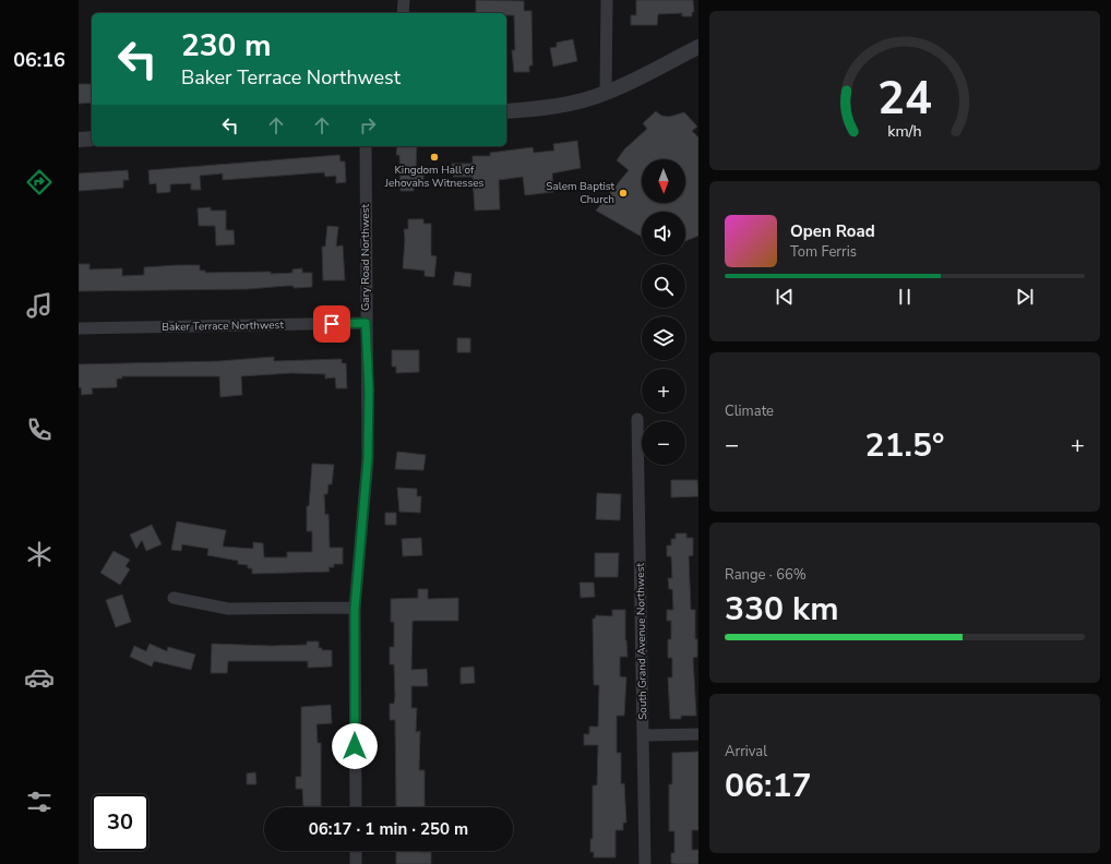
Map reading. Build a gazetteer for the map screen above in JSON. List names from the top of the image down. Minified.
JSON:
{"streets":{"street":["Gary Road Northwest","Baker Terrace Northwest","South Grand Avenue Northwest"]},"crossings":[["Gary Road Northwest","Baker Terrace Northwest"]],"places":["Kingdom Hall of Jehovahs Witnesses","Salem Baptist Church"],"north":"bottom","page":{"tabs":"06:16","turn":["230 m","Baker Terrace Northwest"],"map_buttons":["+","−"],"song":["Open Road","Tom Ferris"],"tile":["Climate",["Range · 66%","330 km"],["Arrival","06:17"]],"heat":["−","21.5°","+"],"limit":"30","trip":"06:17 · 1 min · 250 m","gauge":["24","km/h"]}}
